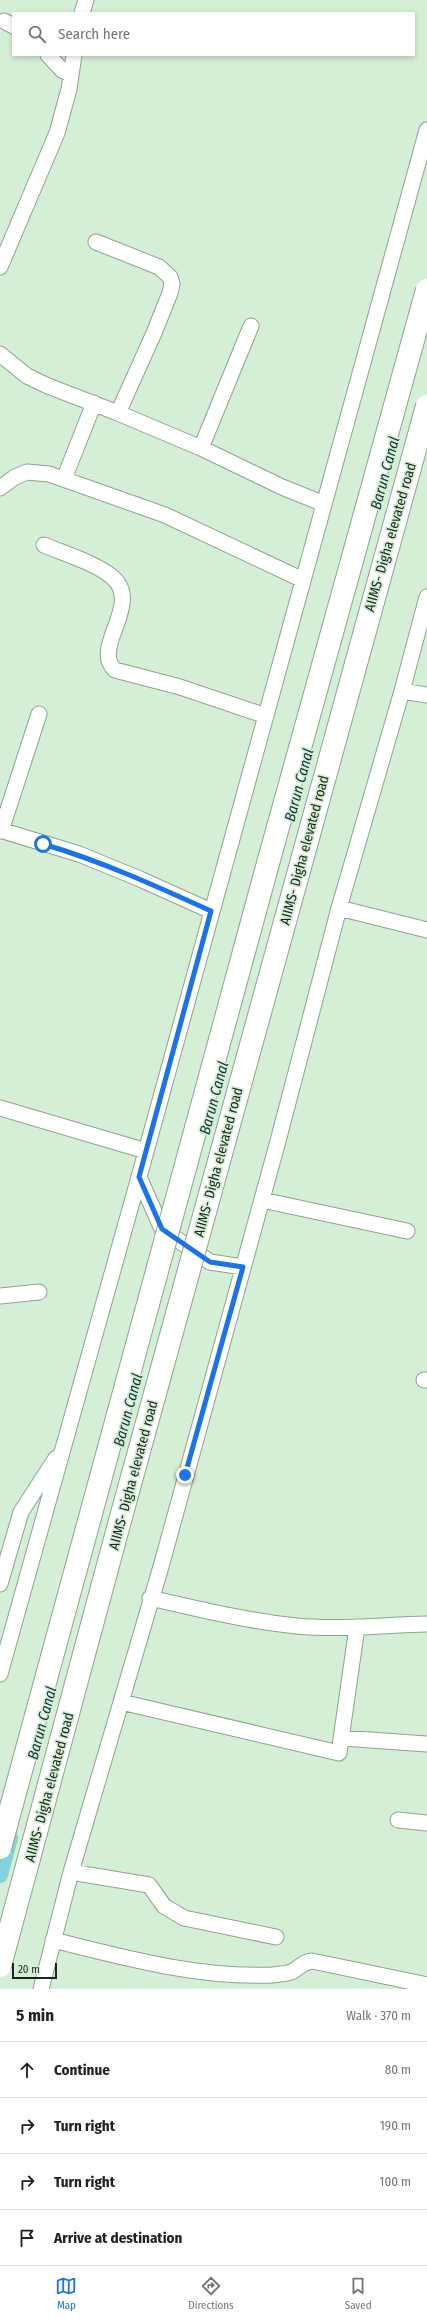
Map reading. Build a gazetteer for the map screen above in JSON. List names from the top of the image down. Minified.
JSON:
{"streets":{"highway":["AIIMS- Digha elevated road"]},"water":["Barun Canal"],"scale_bar":"20 m","page":{"search":"Search here","scale":"20 m","heading":["5 min","Walk · 370 m"],"list":[["Continue","80 m"],["Turn right","190 m"],["Turn right","100 m"],"Arrive at destination"],"nav":["Map","Directions","Saved"]}}
